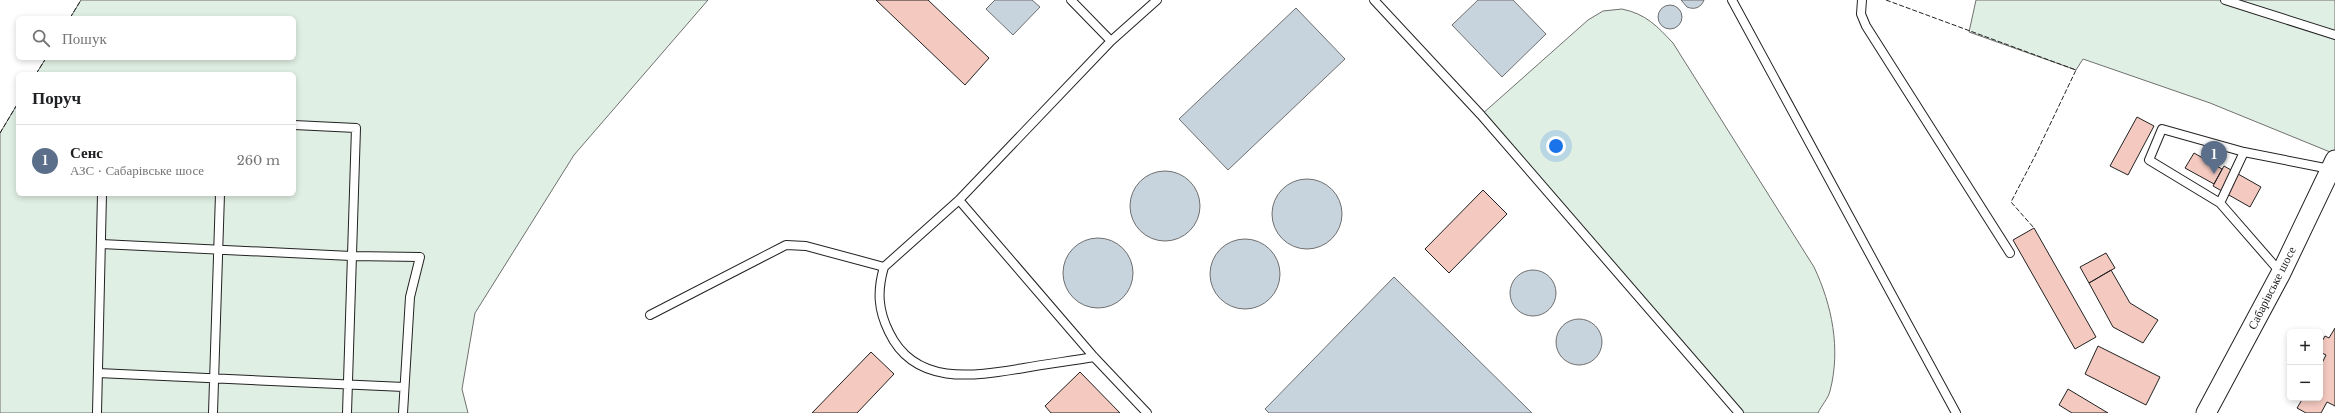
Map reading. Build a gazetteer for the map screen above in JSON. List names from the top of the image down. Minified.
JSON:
{"streets":{"street":["Сабарівське шосе"]},"page":{"search":"Пошук","heading":"Поруч","list":[{"mark":"1","name":"Сенс","note":"АЗС · Сабарівське шосе","value":"260 m"}],"pins":"1","map_buttons":["+","−"]}}
